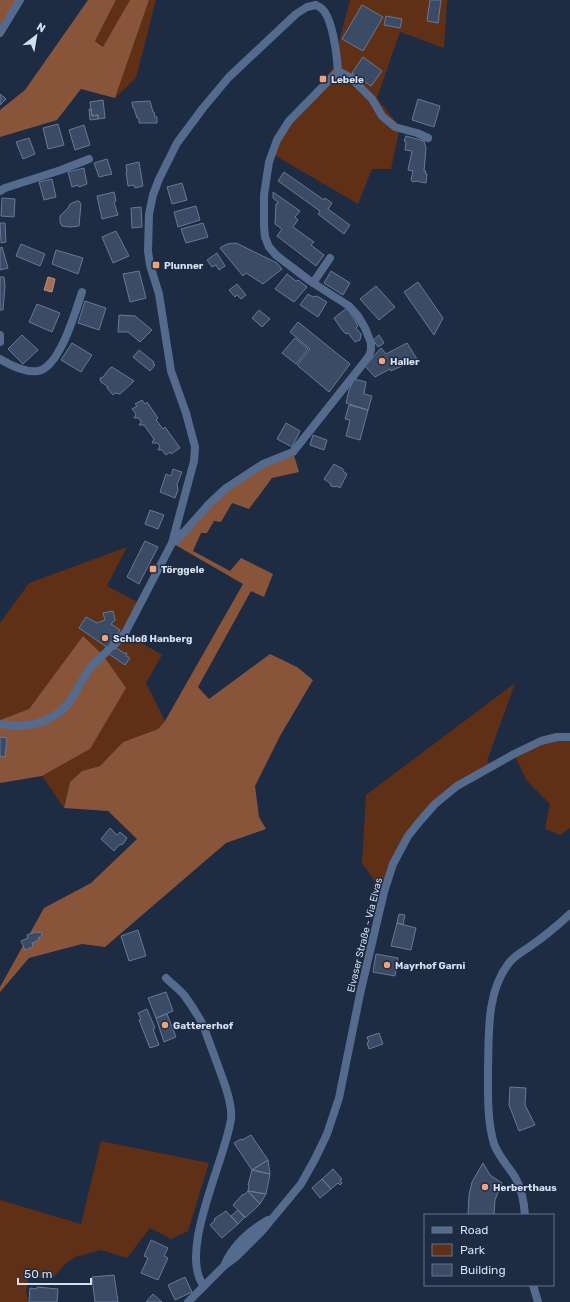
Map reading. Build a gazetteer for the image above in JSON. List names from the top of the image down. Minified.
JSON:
{"streets":{"street":["Elvaser Straße - Via Elvas"]},"places":{"transit":["Lebele","Plunner","Törggele"],"other":["Haller","Schloß Hanberg","Mayrhof Garni","Gattererhof","Herberthaus"]},"legend":["Road","Park","Building"],"scale_bar":"50 m","north":"top right"}
